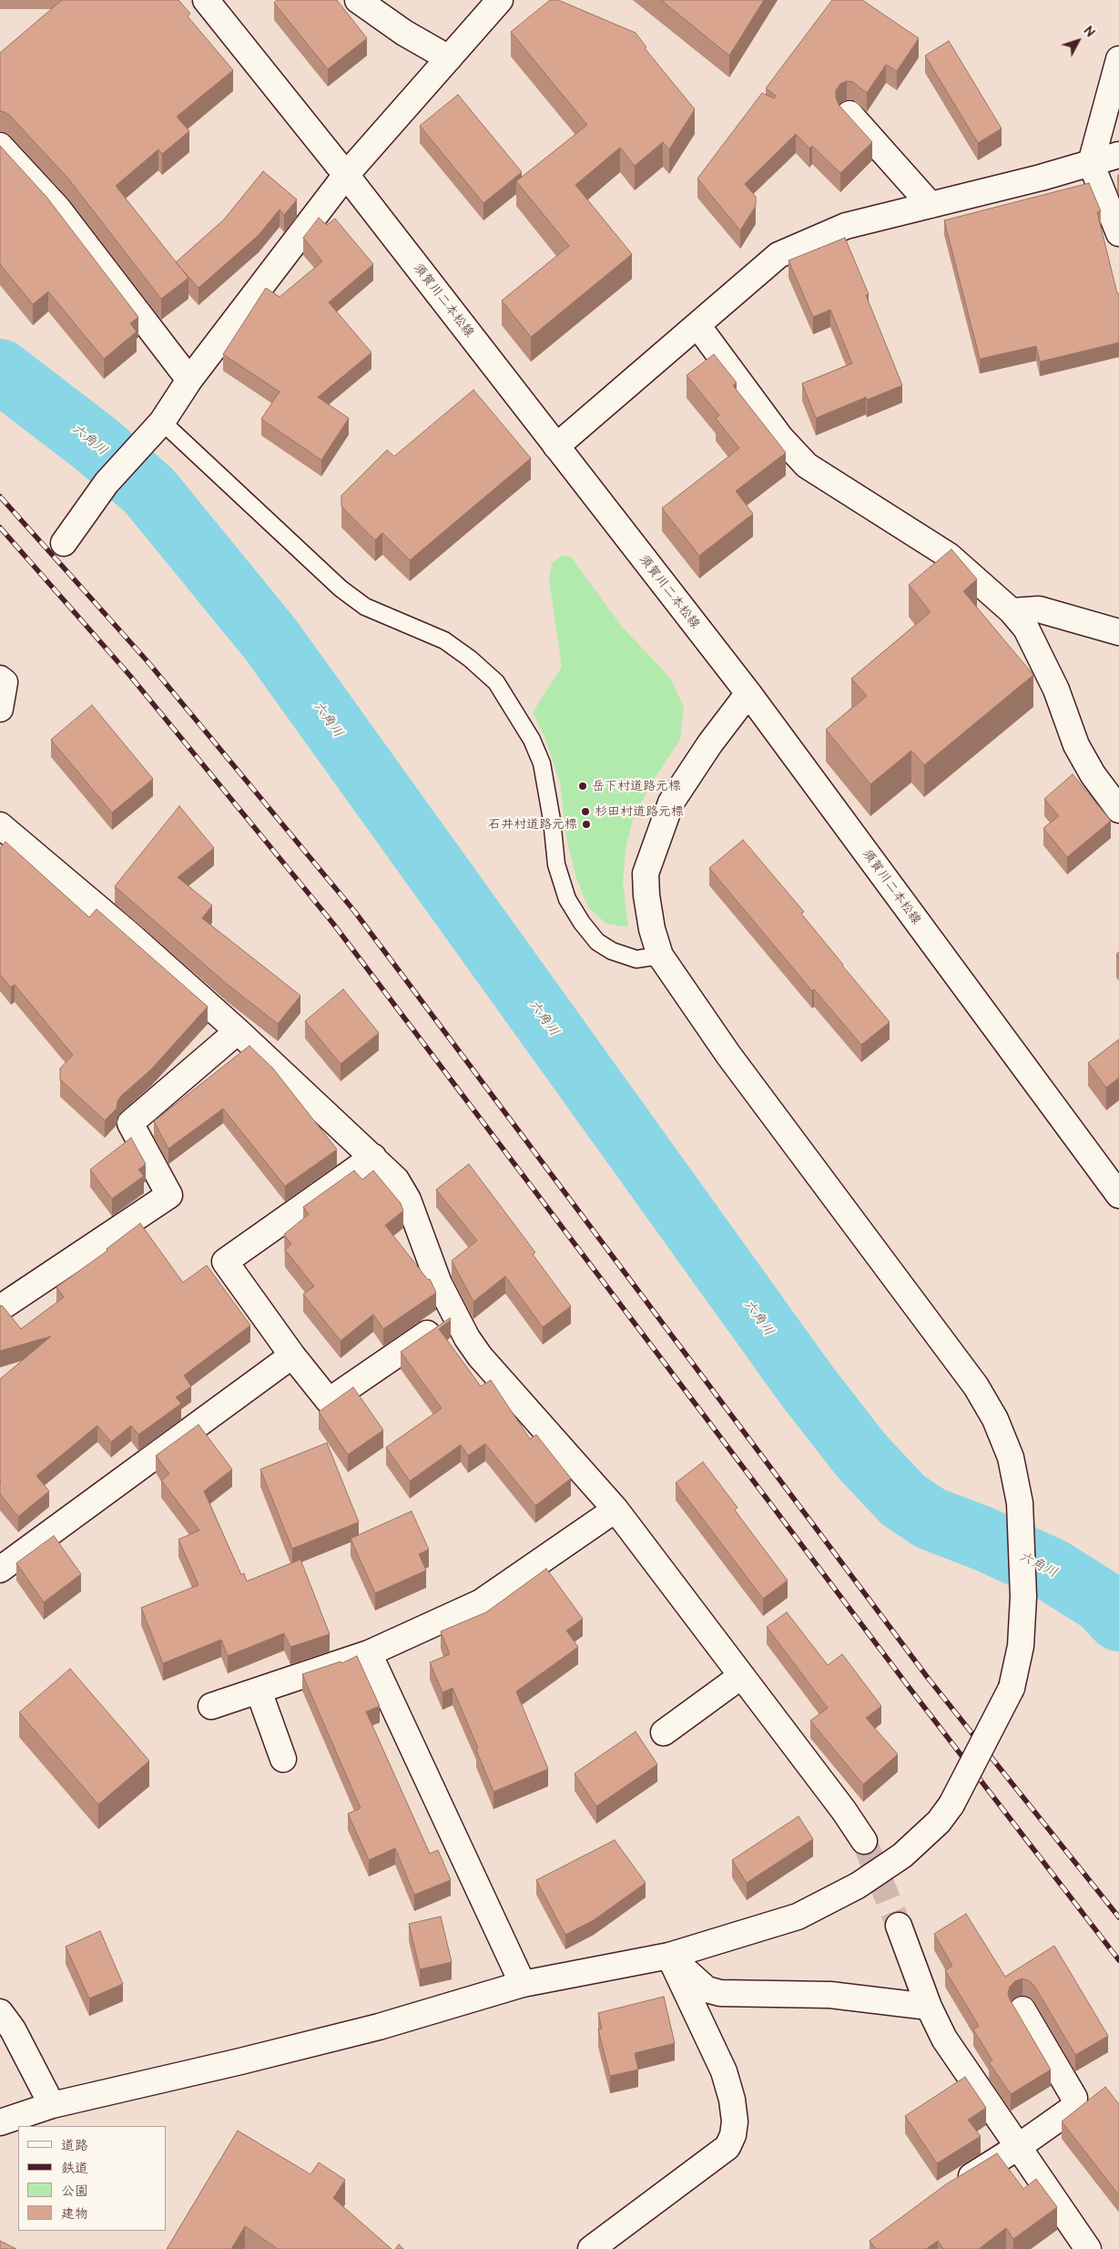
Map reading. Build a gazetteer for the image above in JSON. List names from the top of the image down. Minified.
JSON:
{"streets":{"street":["須賀川二本松線"]},"water":["六角川"],"places":["岳下村道路元標","杉田村道路元標","石井村道路元標"],"legend":["道路","鉄道","公園","建物"],"north":"top right"}
